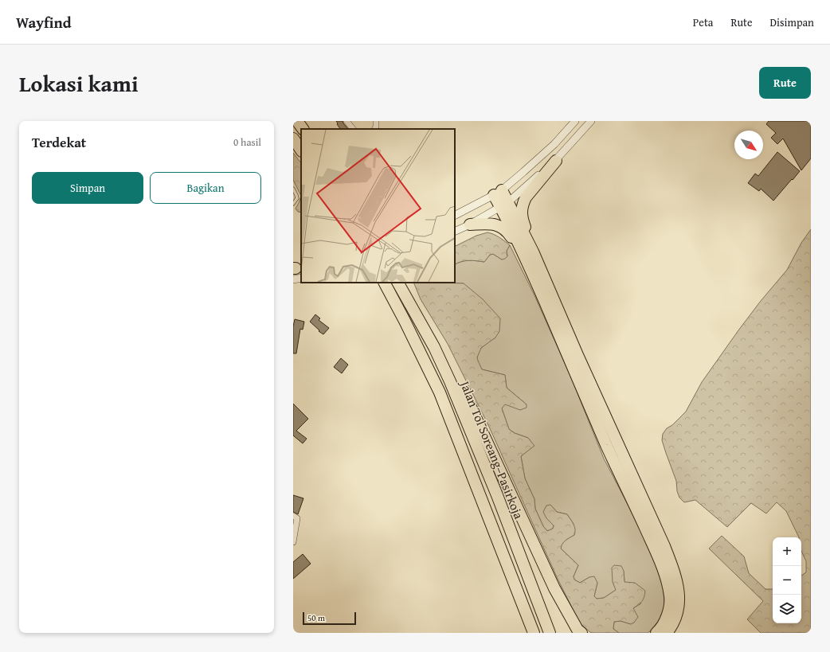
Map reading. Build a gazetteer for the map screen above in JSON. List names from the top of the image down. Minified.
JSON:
{"streets":{"highway":["Jalan Tol Soreang–Pasirkoja"]},"scale_bar":"50 m","north":"bottom right","page":{"header":"Wayfind","nav":["Peta","Rute","Disimpan"],"title":"Lokasi kami","buttons":["Rute",["Simpan","Bagikan"]],"heading":["Terdekat","0 hasil"],"map_buttons":["+","−"],"scale":"50 m"}}
